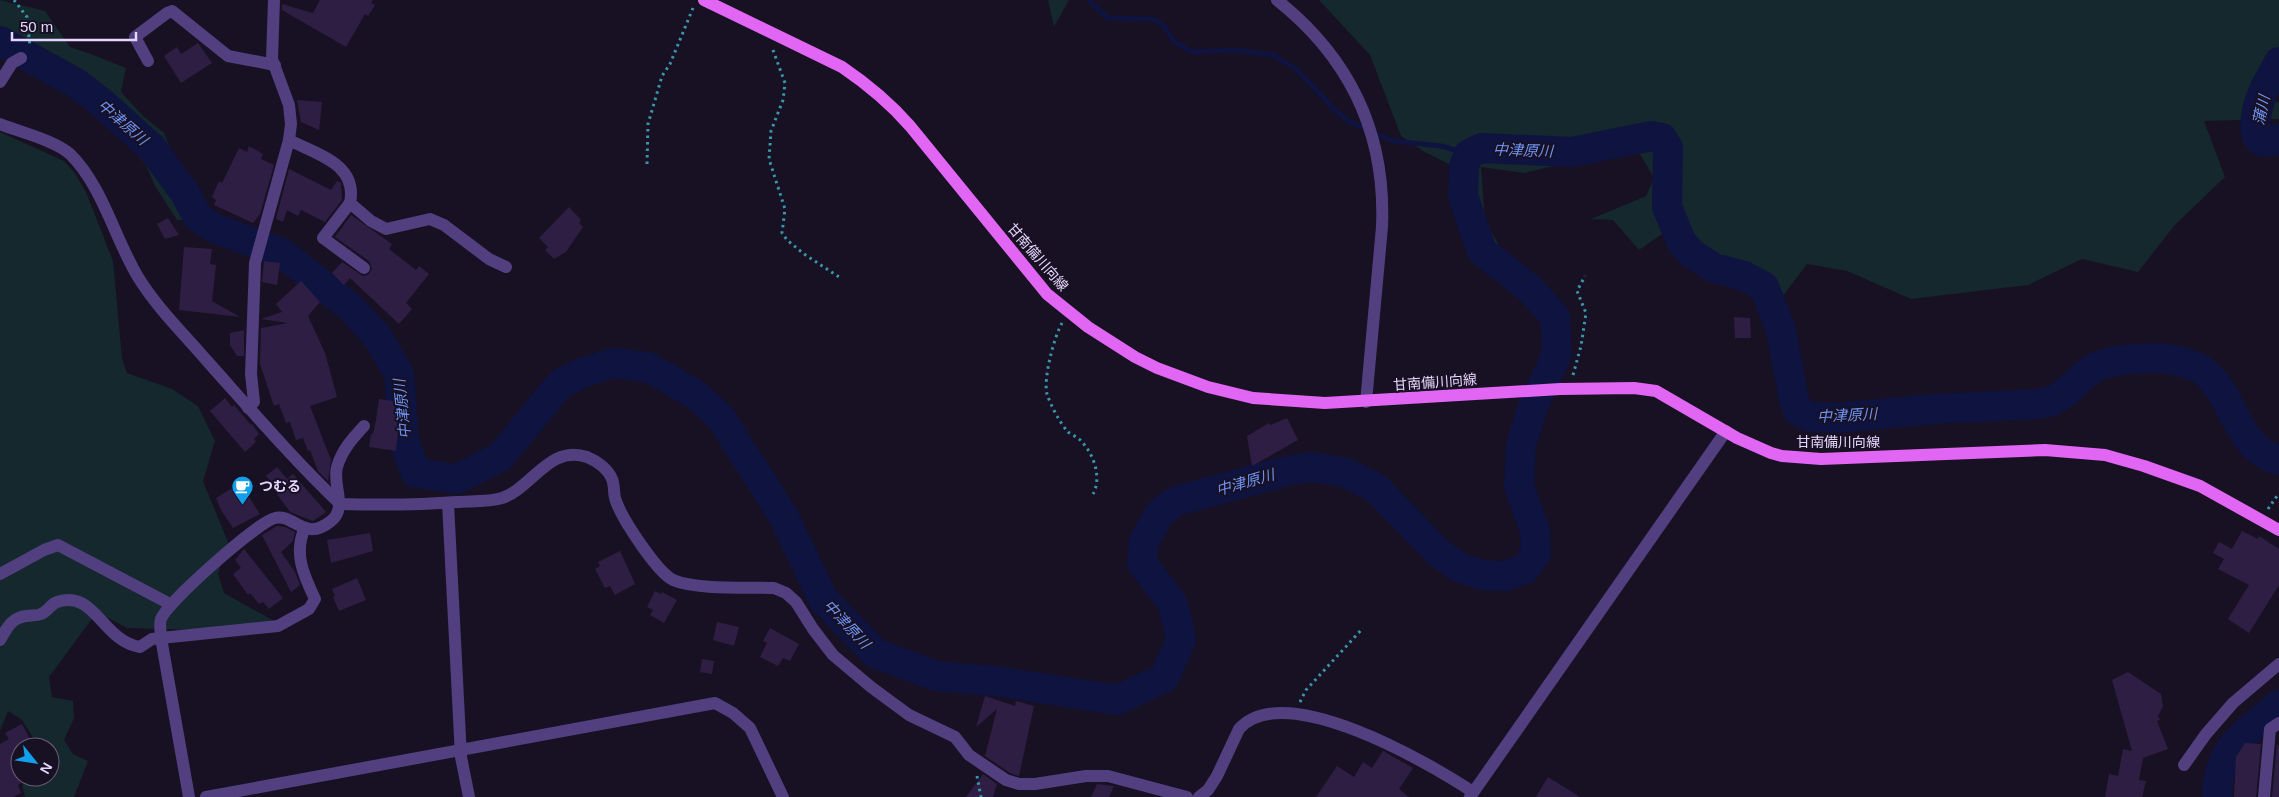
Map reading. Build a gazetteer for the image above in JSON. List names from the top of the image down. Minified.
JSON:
{"streets":{"main road":["甘南備川向線"]},"water":["蒲川","中津原川"],"places":{"cafe":["つむる"]},"scale_bar":"50 m","north":"bottom right"}
